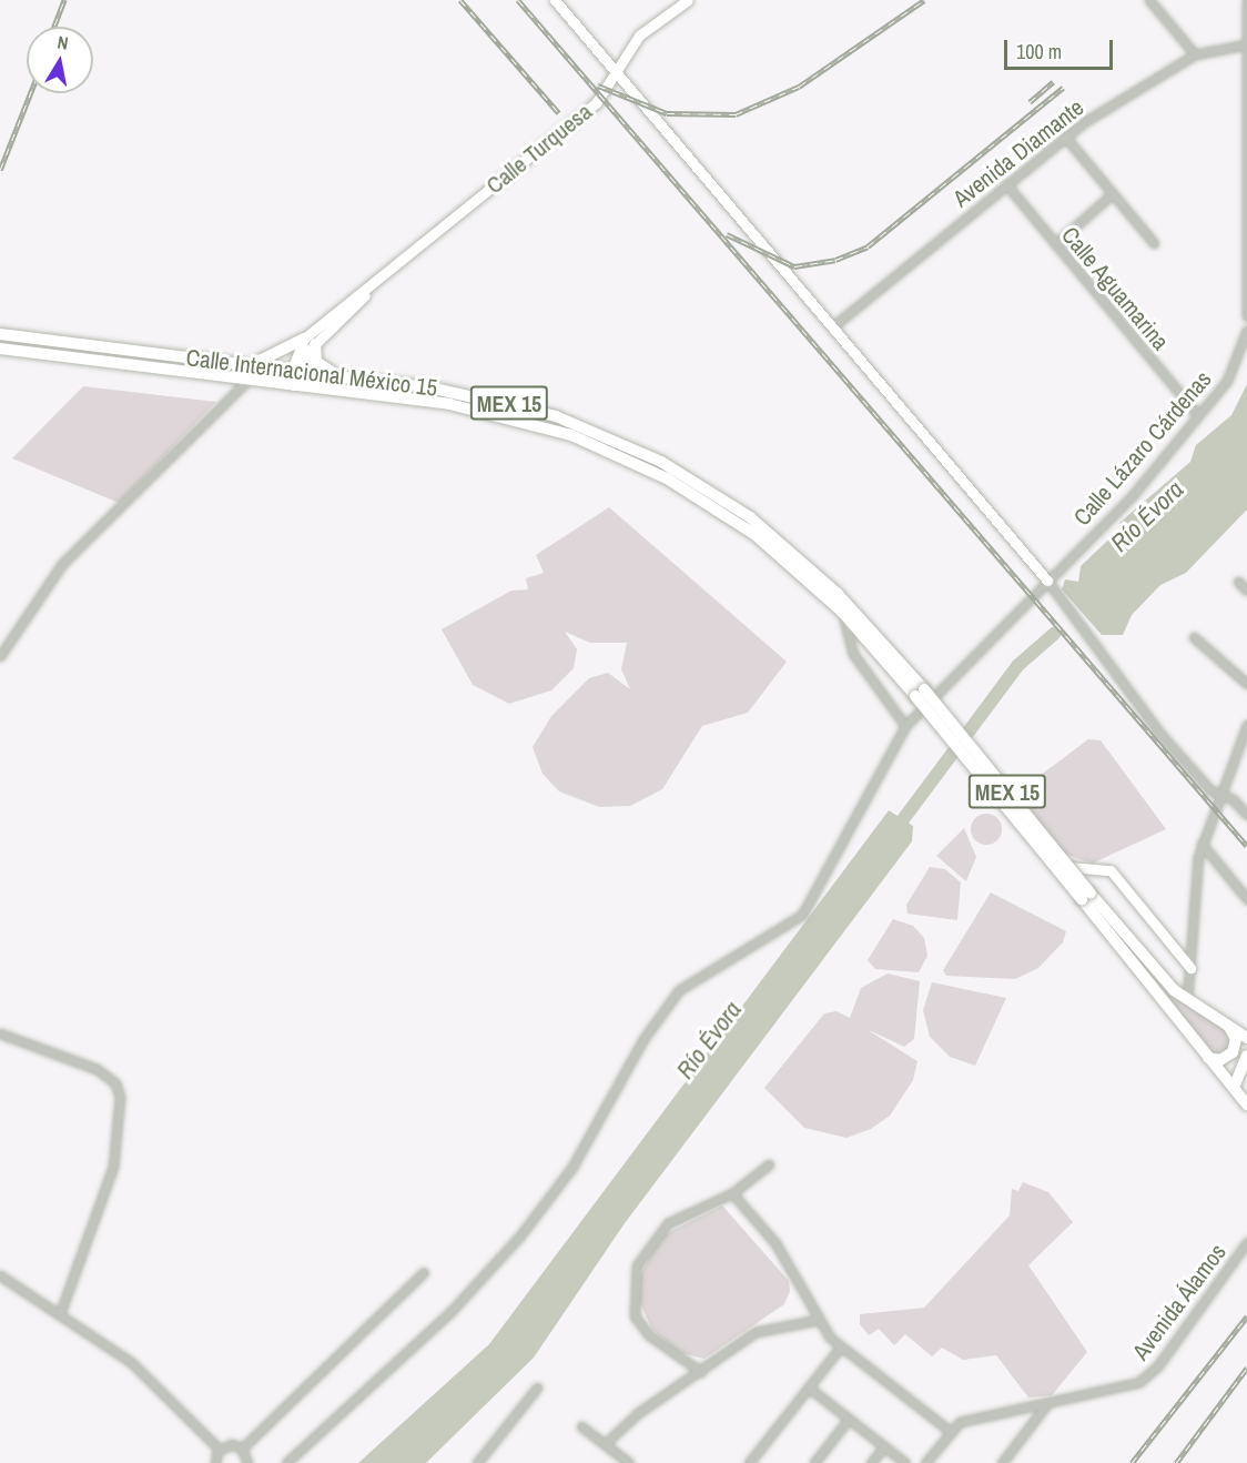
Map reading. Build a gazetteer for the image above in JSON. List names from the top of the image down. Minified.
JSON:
{"streets":{"main road":["Calle Internacional México 15","MEX 15"],"street":["Calle Turquesa","Avenida Diamante","Calle Aguamarina","Calle Lázaro Cárdenas","Avenida Álamos"]},"crossings":[["Calle Turquesa","Calle Internacional México 15"],["Avenida Diamante","Calle Aguamarina"],["Calle Aguamarina","Calle Lázaro Cárdenas"],["Calle Internacional México 15","MEX 15"]],"water":["Río Évora"],"scale_bar":"100 m","north":"top"}
